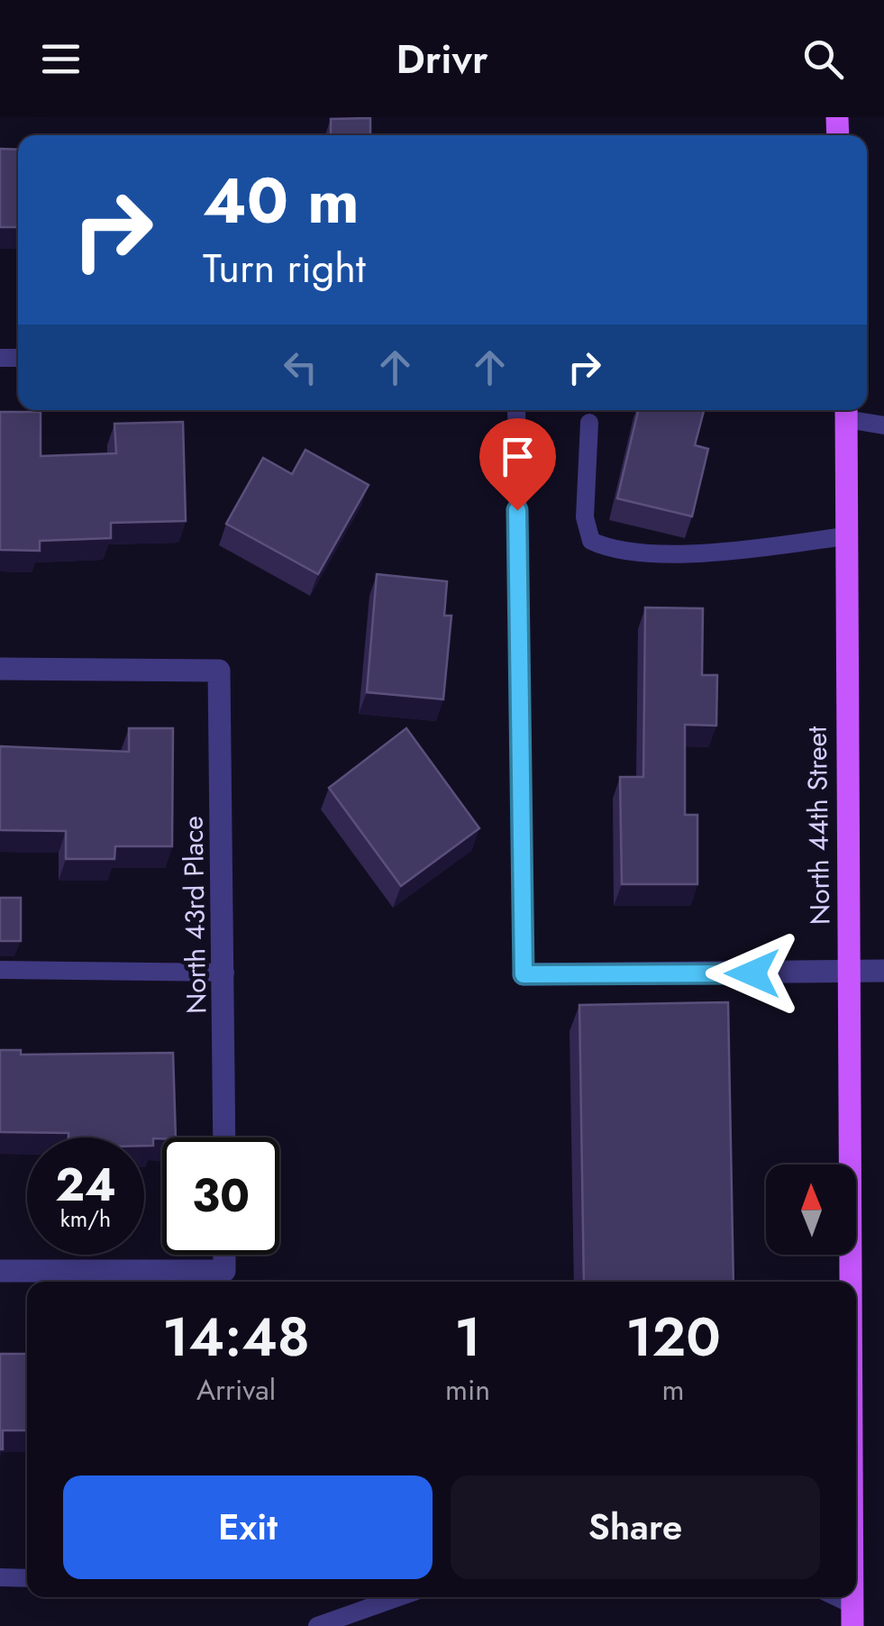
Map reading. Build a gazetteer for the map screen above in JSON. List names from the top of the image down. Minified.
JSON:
{"streets":{"main road":["North 44th Street"],"street":["North 43rd Place"]},"north":"top","page":{"header":"Drivr","turn":["40 m","Turn right"],"speed":"24 km/h","limit":"30","eta":["14:48","Arrival","1","min","120","m"],"buttons":["Exit","Share"]}}
